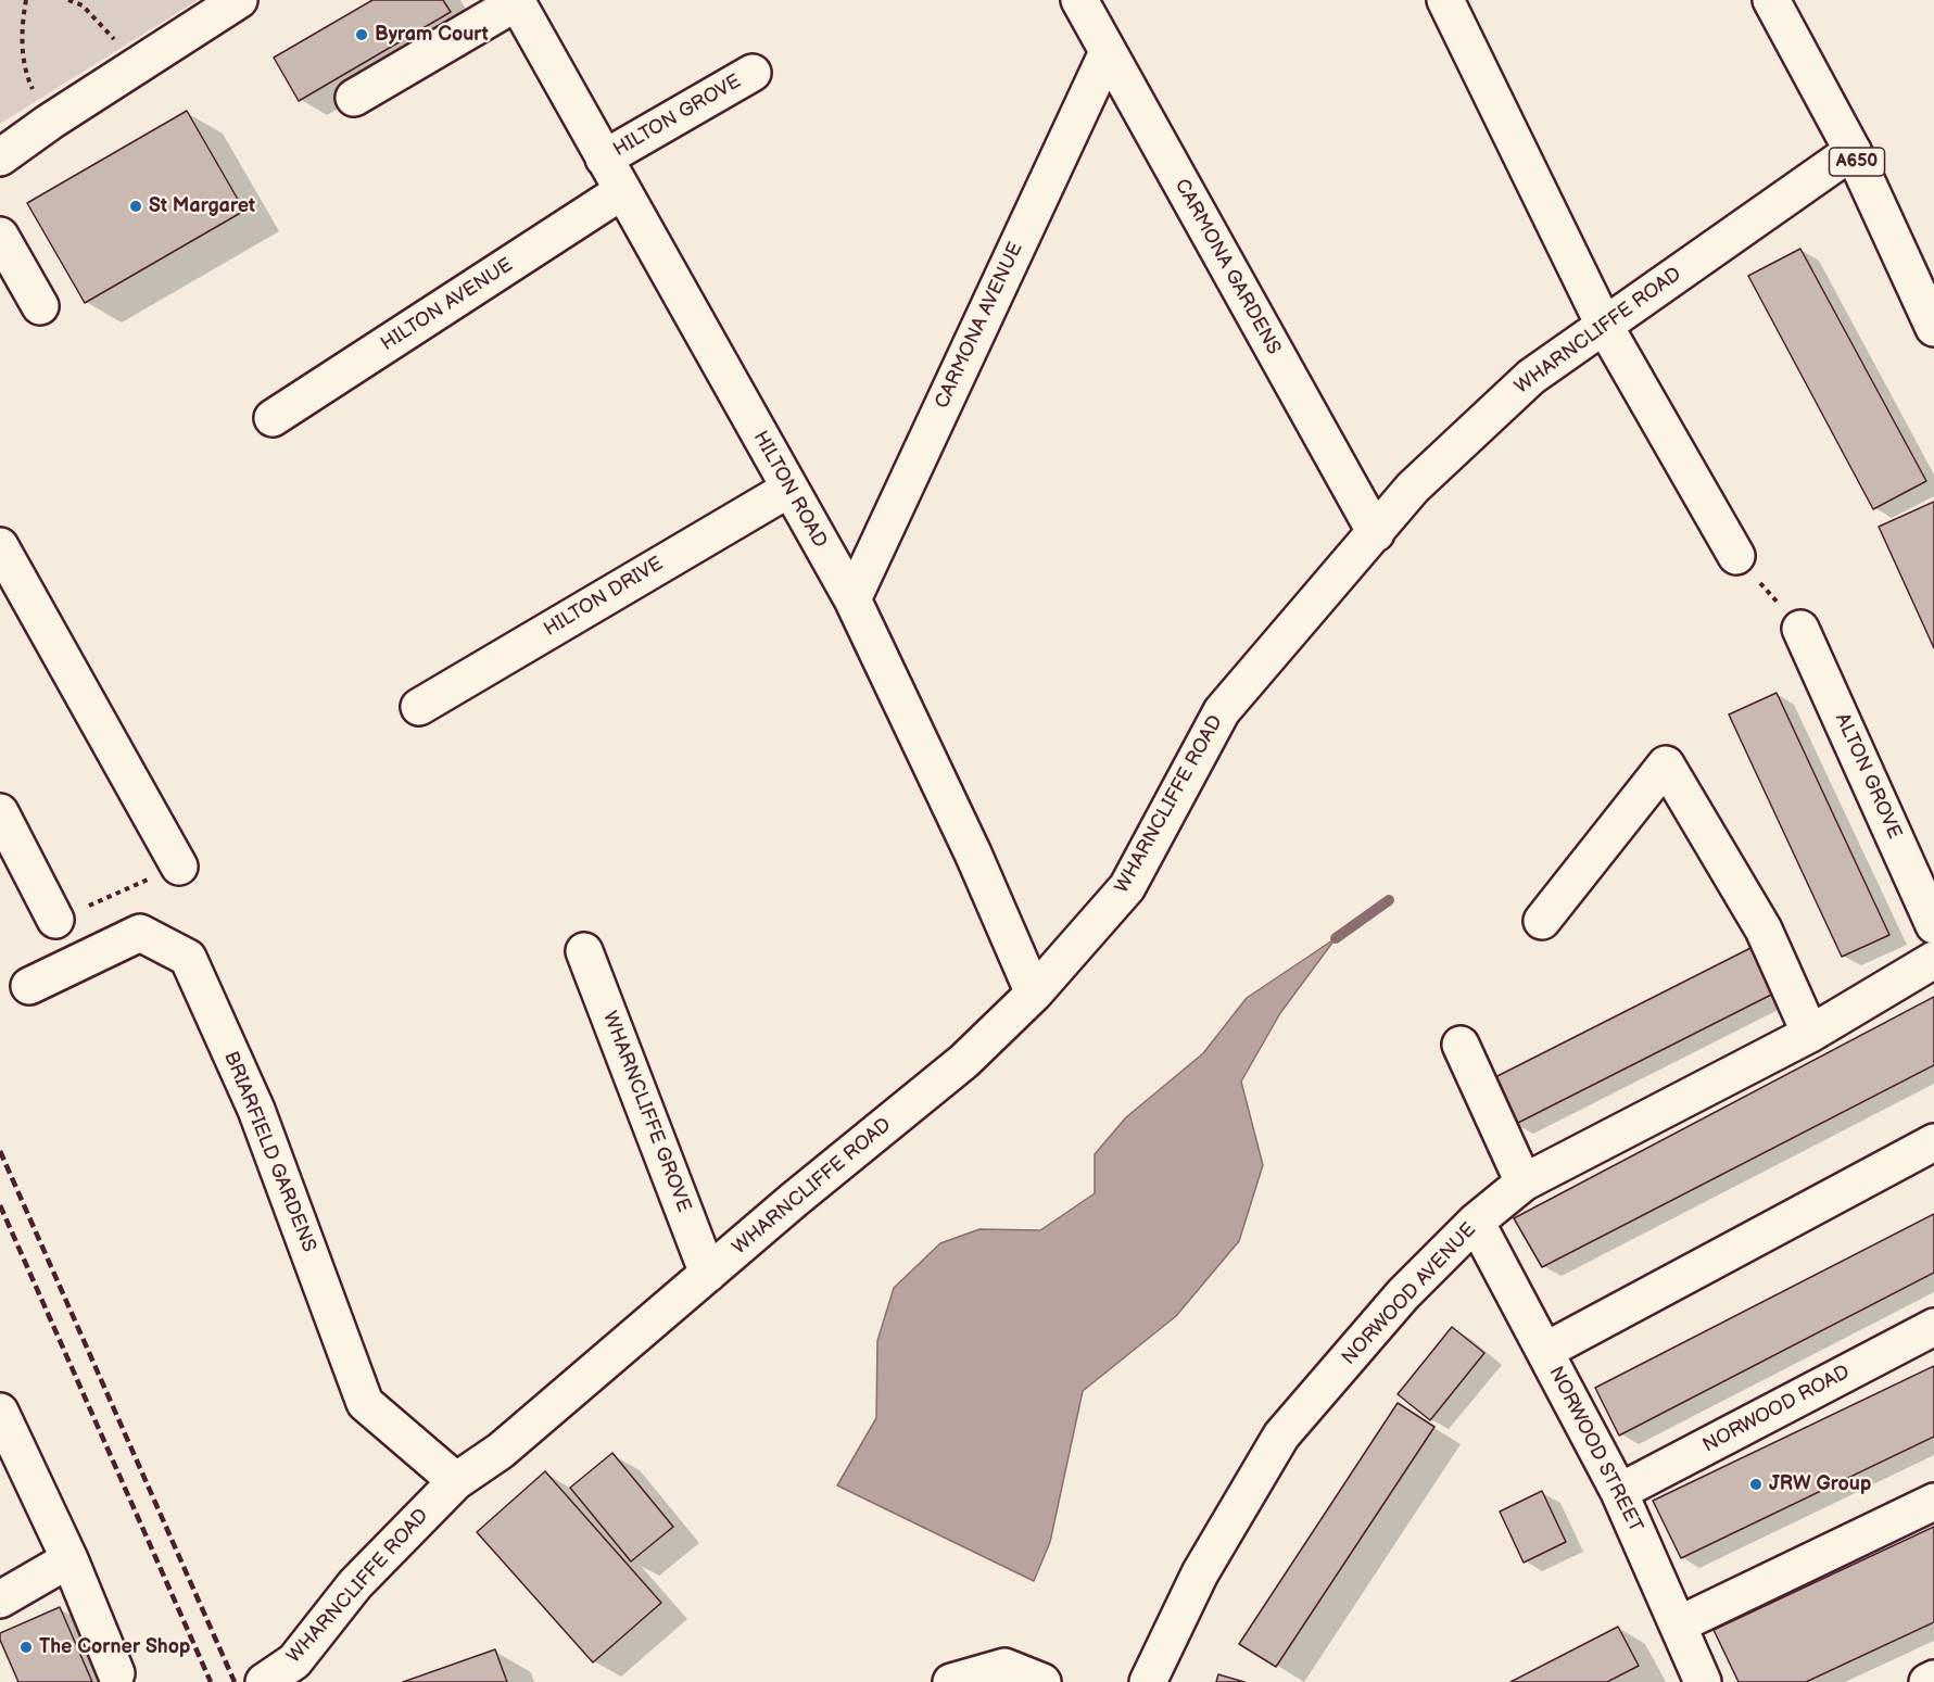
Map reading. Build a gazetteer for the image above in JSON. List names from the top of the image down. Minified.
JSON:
{"streets":{"main road":["HILTON GROVE","A650","CARMONA GARDENS","HILTON AVENUE","CARMONA AVENUE","WHARNCLIFFE ROAD","HILTON ROAD","HILTON DRIVE","ALTON GROVE","WHARNCLIFFE GROVE","BRIARFIELD GARDENS","NORWOOD AVENUE","NORWOOD ROAD","NORWOOD STREET"]},"crossings":[["HILTON GROVE","HILTON ROAD"],["A650","WHARNCLIFFE ROAD"],["CARMONA GARDENS","CARMONA AVENUE"],["CARMONA GARDENS","WHARNCLIFFE ROAD"],["HILTON AVENUE","HILTON ROAD"],["CARMONA AVENUE","HILTON ROAD"],["WHARNCLIFFE ROAD","HILTON ROAD"],["WHARNCLIFFE ROAD","WHARNCLIFFE GROVE"],["WHARNCLIFFE ROAD","BRIARFIELD GARDENS"],["HILTON ROAD","HILTON DRIVE"],["NORWOOD AVENUE","NORWOOD STREET"],["NORWOOD ROAD","NORWOOD STREET"]],"places":["Byram Court","St Margaret","JRW Group","The Corner Shop"]}
